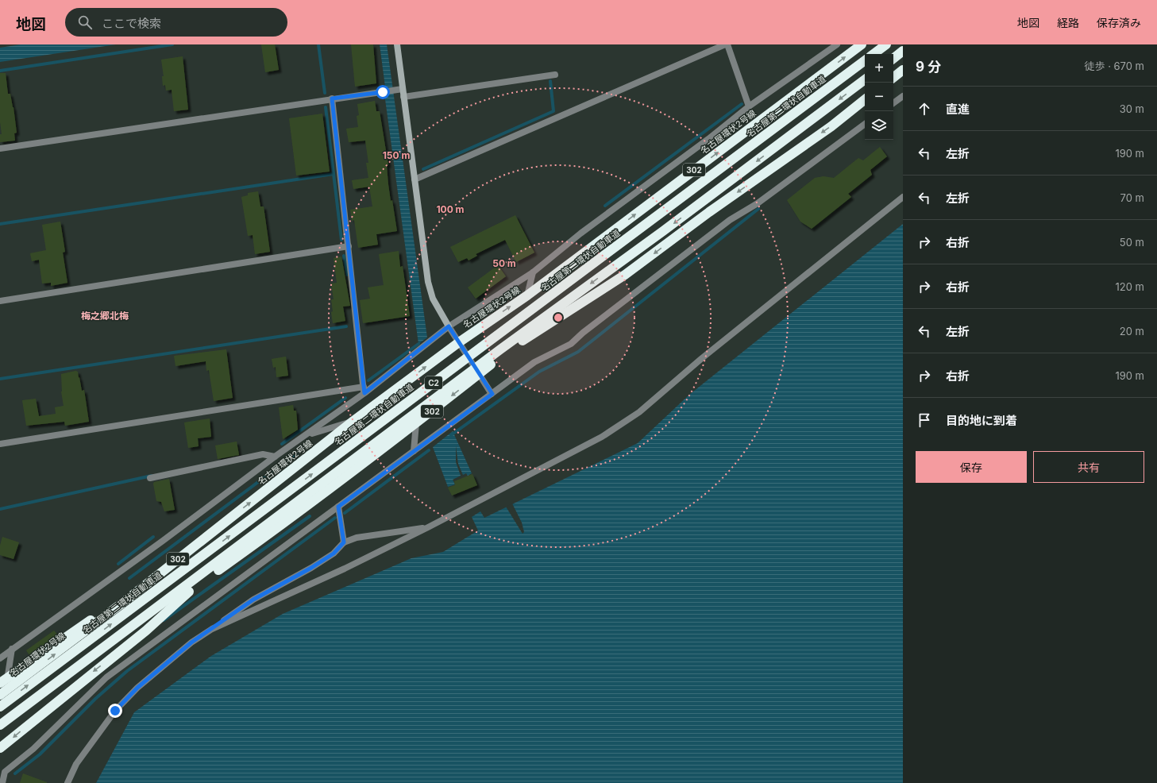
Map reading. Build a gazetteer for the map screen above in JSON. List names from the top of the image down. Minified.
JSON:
{"streets":{"highway":["名古屋第二環状自動車道","名古屋環状2号線","302","C2"]},"districts":["梅之郷北梅"],"page":{"header":"地図","search":"ここで検索","nav":["地図","経路","保存済み"],"heading":["9 分","徒歩 · 670 m"],"map_buttons":["+","−"],"list":[["直進","30 m"],["左折","190 m"],["左折","70 m"],["右折","50 m"],["右折","120 m"],["左折","20 m"],["右折","190 m"],"目的地に到着"],"buttons":["保存","共有"]},"rings":["150 m","100 m","50 m"]}
